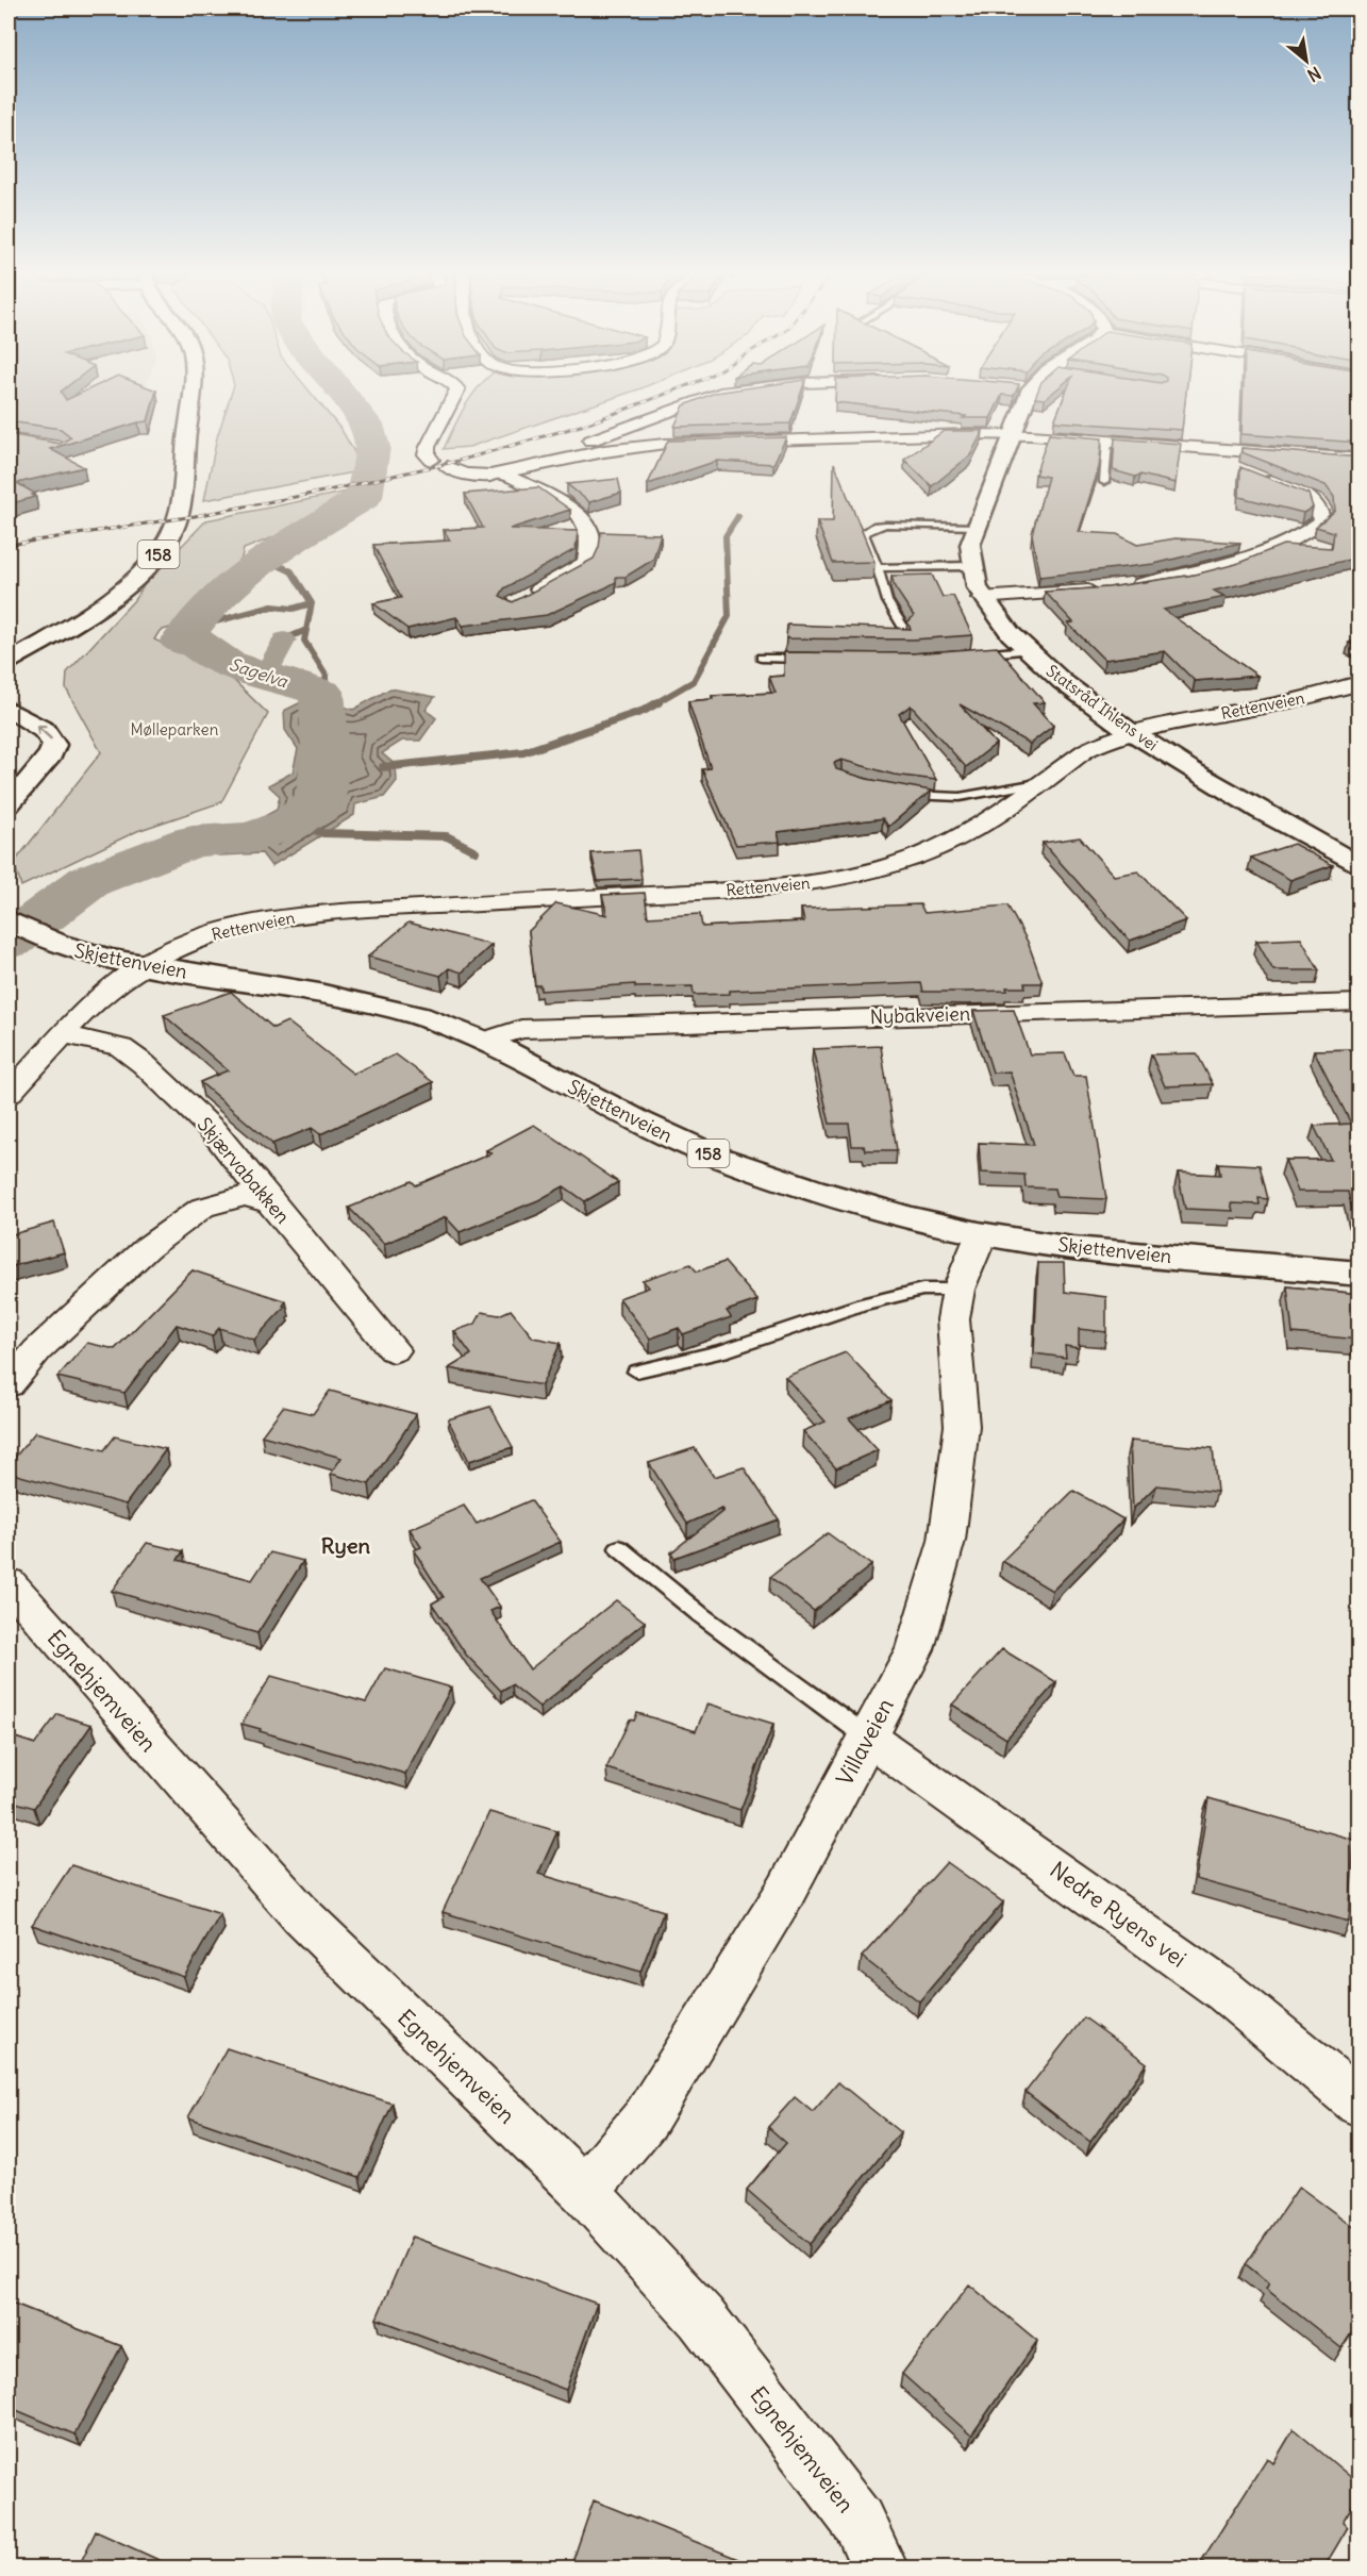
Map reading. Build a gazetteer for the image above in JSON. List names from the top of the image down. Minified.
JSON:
{"streets":{"main road":["158","Statsråd Ihlens vei","Skjettenveien"],"street":["Rettenveien","Nybakveien","Skjærvabakken","Egnehjemveien","Villaveien","Nedre Ryens vei"]},"crossings":[["Rettenveien","Statsråd Ihlens vei"],["Rettenveien","Skjettenveien"],["Rettenveien","Skjærvabakken"],["Skjettenveien","Nybakveien"],["Skjettenveien","Villaveien"],["Egnehjemveien","Villaveien"],["Villaveien","Nedre Ryens vei"]],"districts":["Ryen"],"water":["Sagelva"],"parks":["Mølleparken"],"north":"bottom right"}
